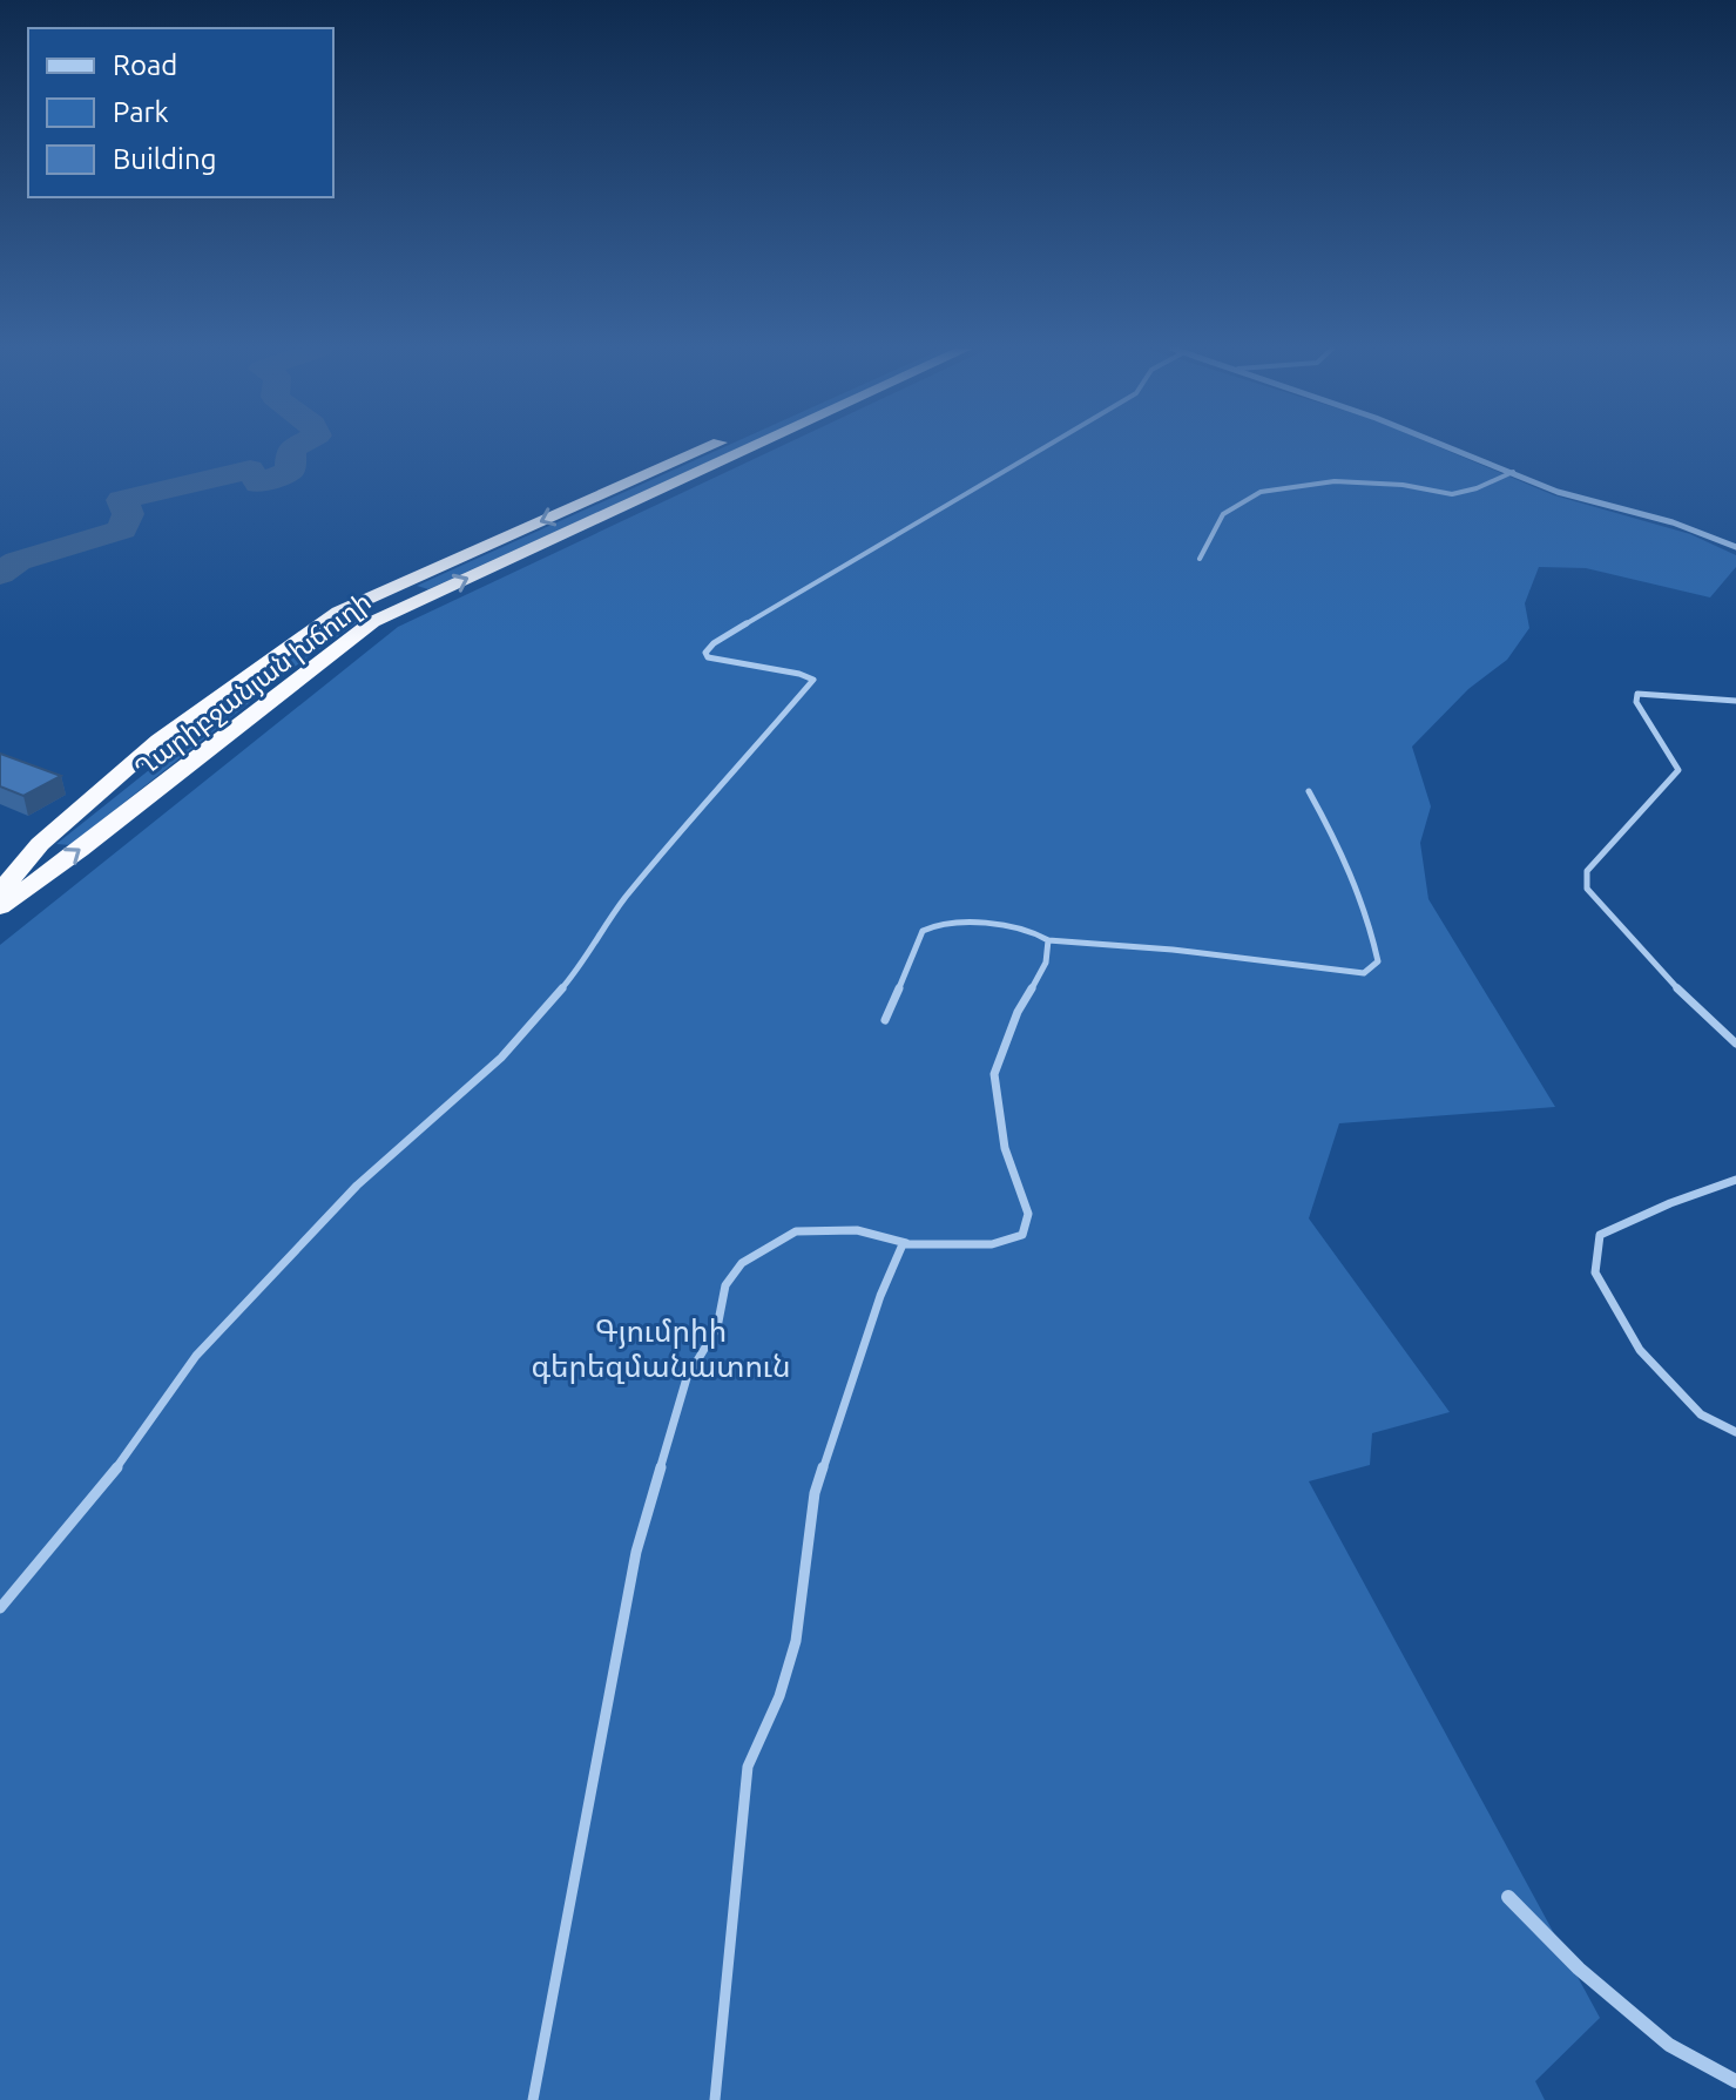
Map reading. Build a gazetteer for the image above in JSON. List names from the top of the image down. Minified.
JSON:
{"streets":{"highway":["Ղարիբջանյան խճուղի"]},"parks":["Գյումրիի գերեզմանատուն"],"legend":["Road","Park","Building"]}
